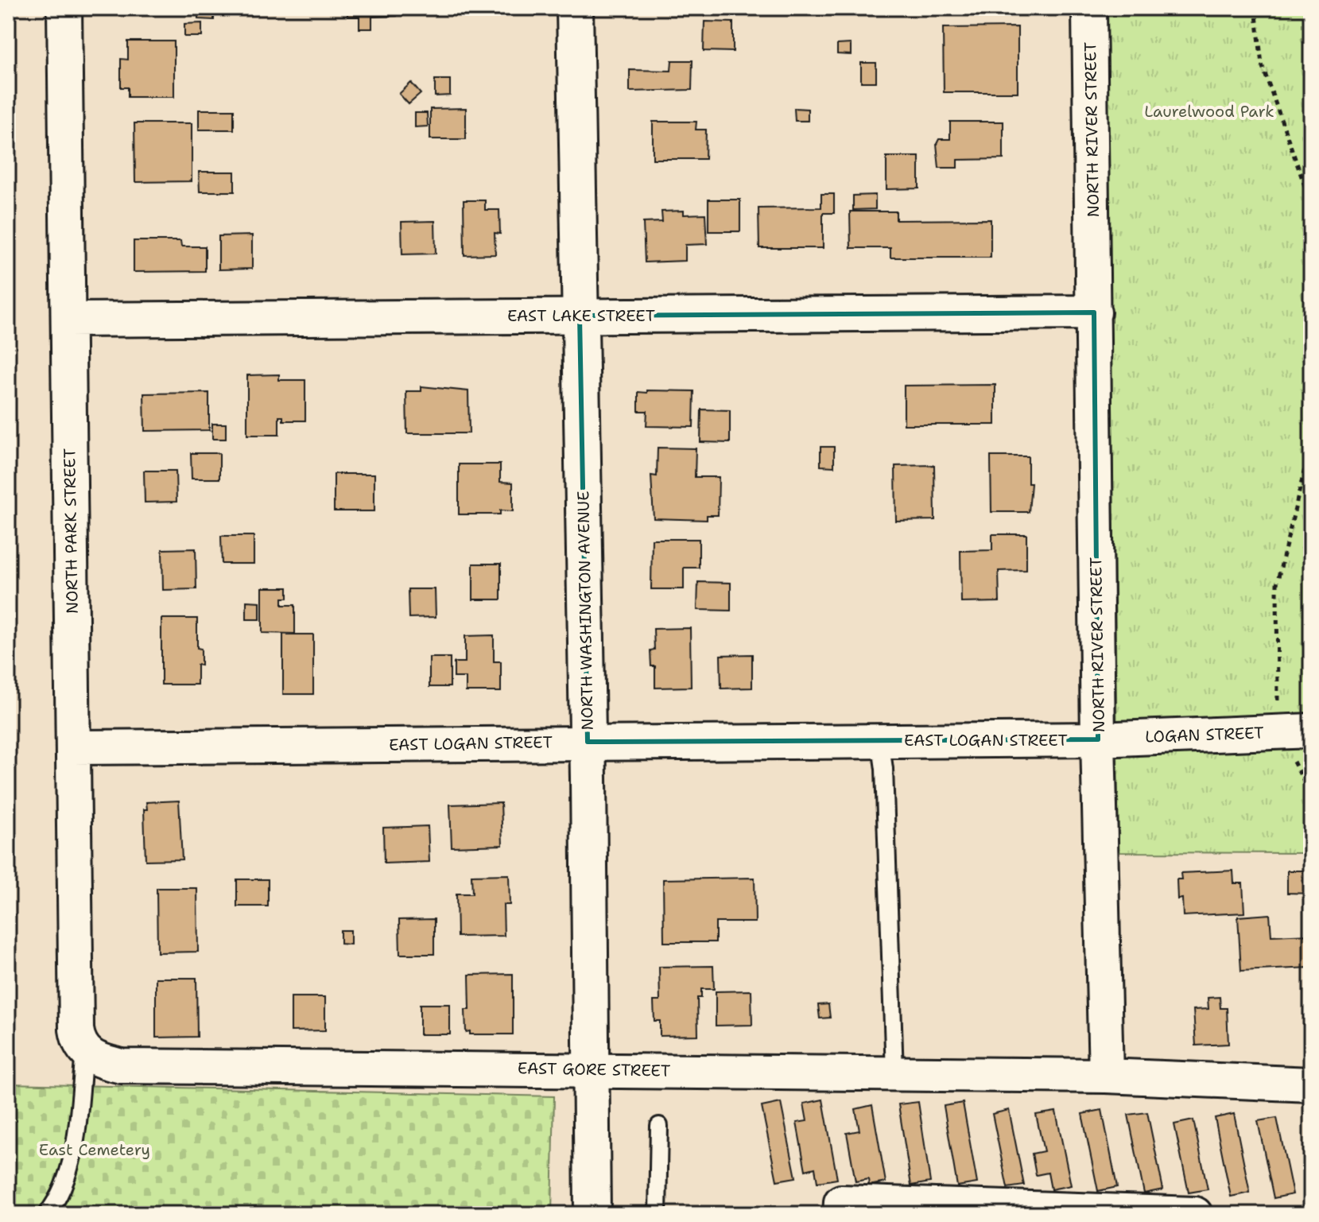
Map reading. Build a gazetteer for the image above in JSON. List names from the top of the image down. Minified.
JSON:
{"streets":{"main road":["NORTH WASHINGTON AVENUE"],"street":["NORTH RIVER STREET","EAST LAKE STREET","NORTH PARK STREET","LOGAN STREET","EAST LOGAN STREET","EAST GORE STREET"]},"crossings":[["NORTH RIVER STREET","EAST LAKE STREET"],["NORTH RIVER STREET","LOGAN STREET"],["NORTH RIVER STREET","EAST LOGAN STREET"],["NORTH RIVER STREET","EAST GORE STREET"],["EAST LAKE STREET","NORTH PARK STREET"],["EAST LAKE STREET","NORTH WASHINGTON AVENUE"],["NORTH PARK STREET","EAST LOGAN STREET"],["NORTH PARK STREET","EAST GORE STREET"],["NORTH WASHINGTON AVENUE","EAST LOGAN STREET"],["NORTH WASHINGTON AVENUE","EAST GORE STREET"],["LOGAN STREET","EAST LOGAN STREET"]],"parks":["Laurelwood Park","East Cemetery"]}
